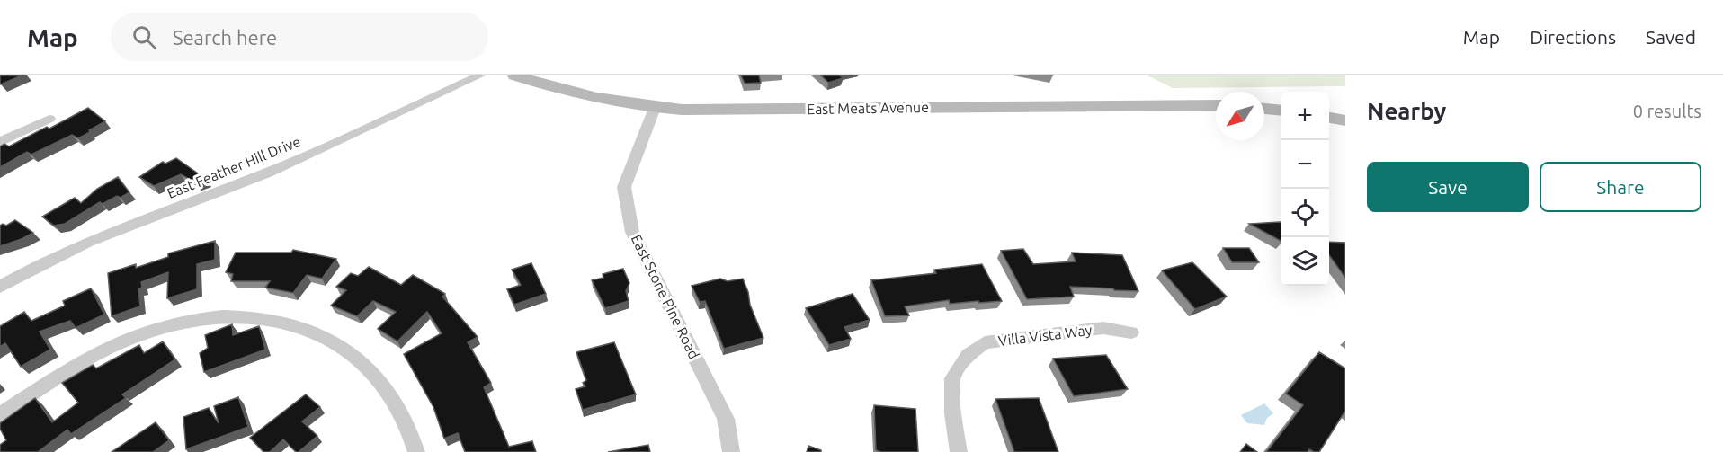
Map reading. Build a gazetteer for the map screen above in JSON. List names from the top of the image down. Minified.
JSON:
{"streets":{"street":["East Meats Avenue","East Feather Hill Drive","East Stone Pine Road","Villa Vista Way"]},"crossings":[["East Meats Avenue","East Stone Pine Road"]],"north":"bottom left","page":{"header":"Map","search":"Search here","nav":["Map","Directions","Saved"],"heading":["Nearby","0 results"],"map_buttons":["+","−"],"buttons":["Save","Share"]}}
